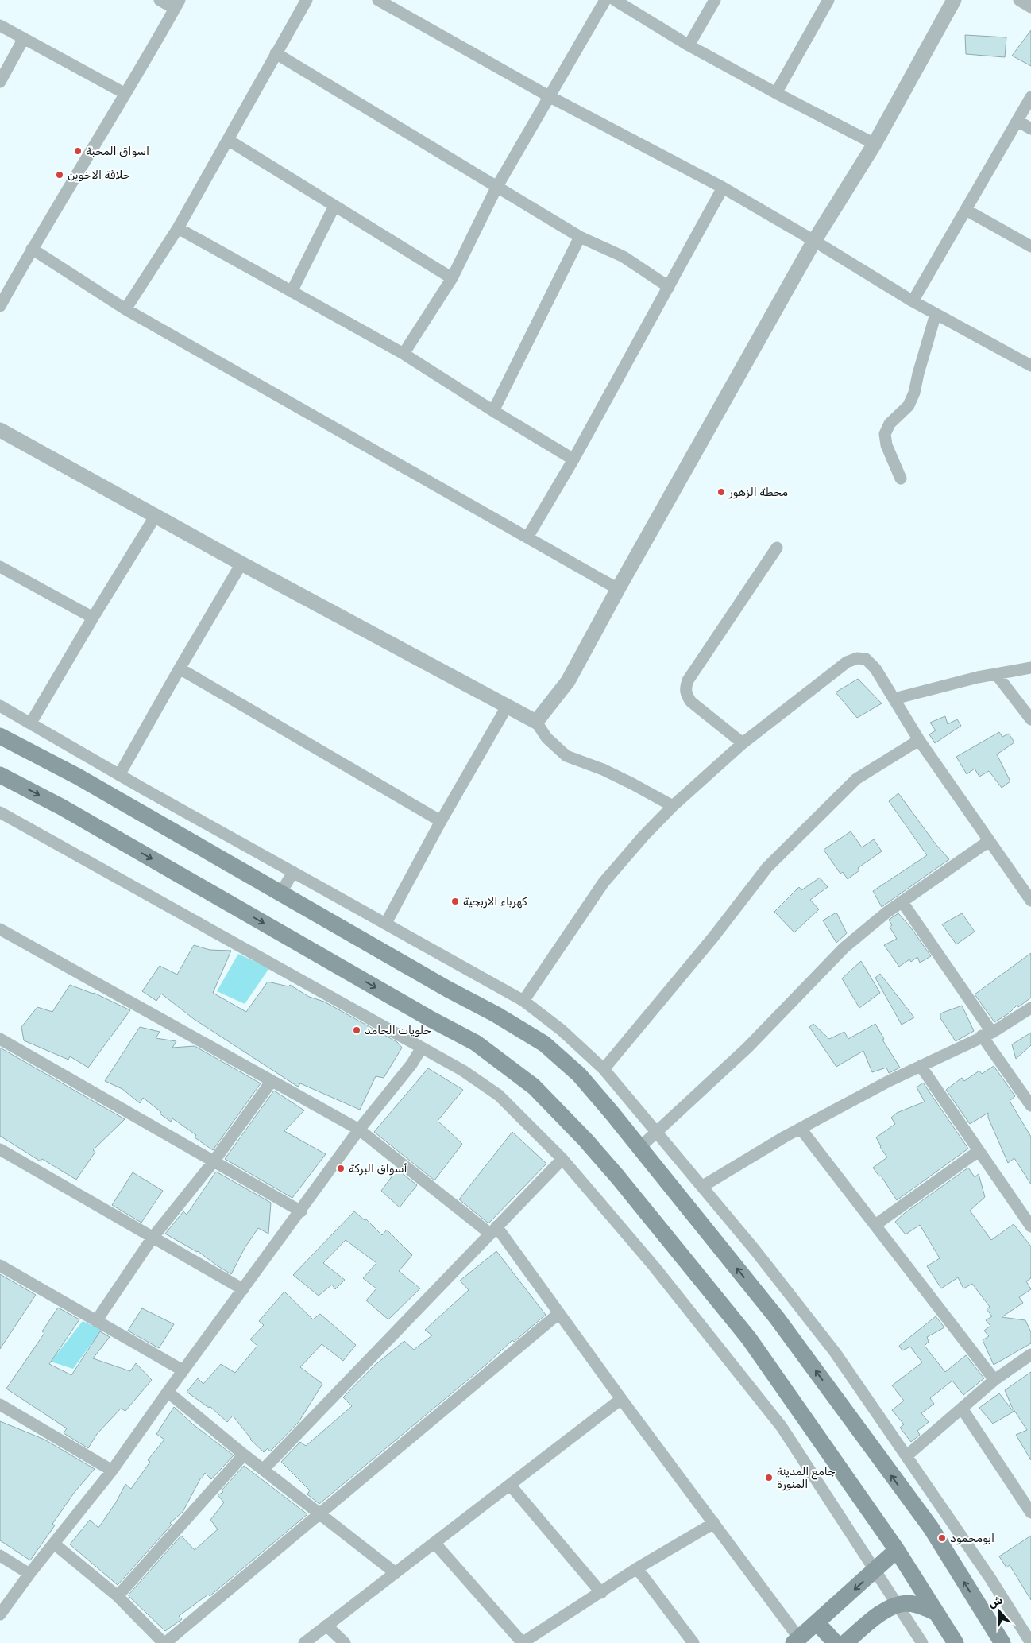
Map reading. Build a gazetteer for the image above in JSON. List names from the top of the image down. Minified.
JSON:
{"places":["اسواق المحبة","حلاقة الاخوين","محطة الزهور","كهرباء الاربجية","حلويات الحامد","أسواق البركة","جامع المدينة المنورة","ابومحمود"],"north":"top"}
